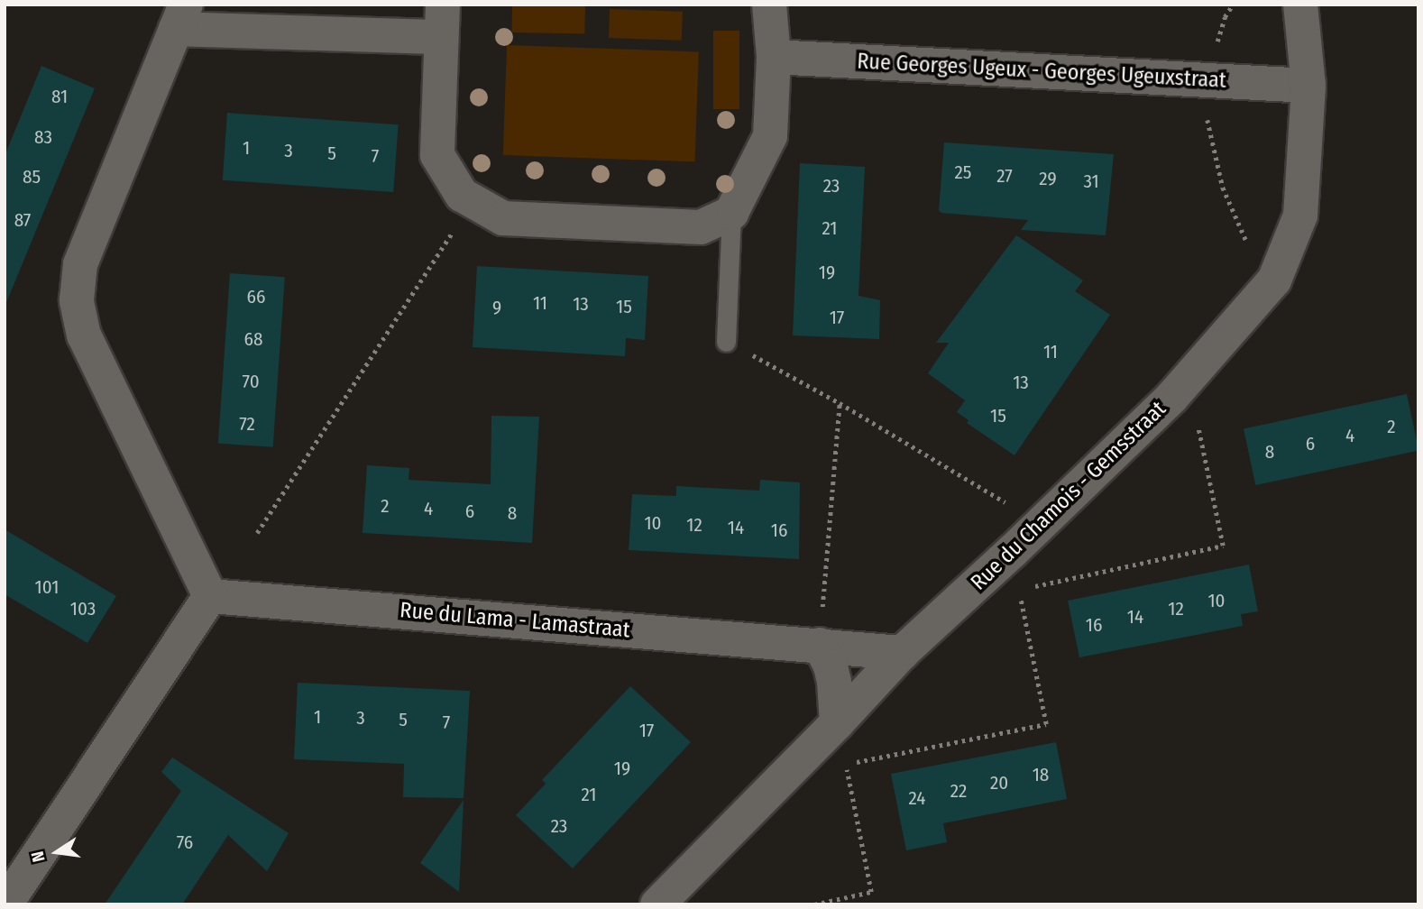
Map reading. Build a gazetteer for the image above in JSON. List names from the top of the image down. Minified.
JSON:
{"streets":{"street":["Rue Georges Ugeux - Georges Ugeuxstraat","Rue du Chamois - Gemsstraat","Rue du Lama - Lamastraat"]},"crossings":[["Rue Georges Ugeux - Georges Ugeuxstraat","Rue du Chamois - Gemsstraat"],["Rue du Chamois - Gemsstraat","Rue du Lama - Lamastraat"]],"house_numbers":["81","83","1","3","5","7","25","27","85","29","31","23","87","21","19","66","11","13","15","9","17","68","11","70","13","15","72","2","4","6","8","2","4","6","8","10","12","14","16","101","10","103","12","14","16","1","3","5","7","17","19","18","20","22","21","24","23","76"],"north":"left"}
